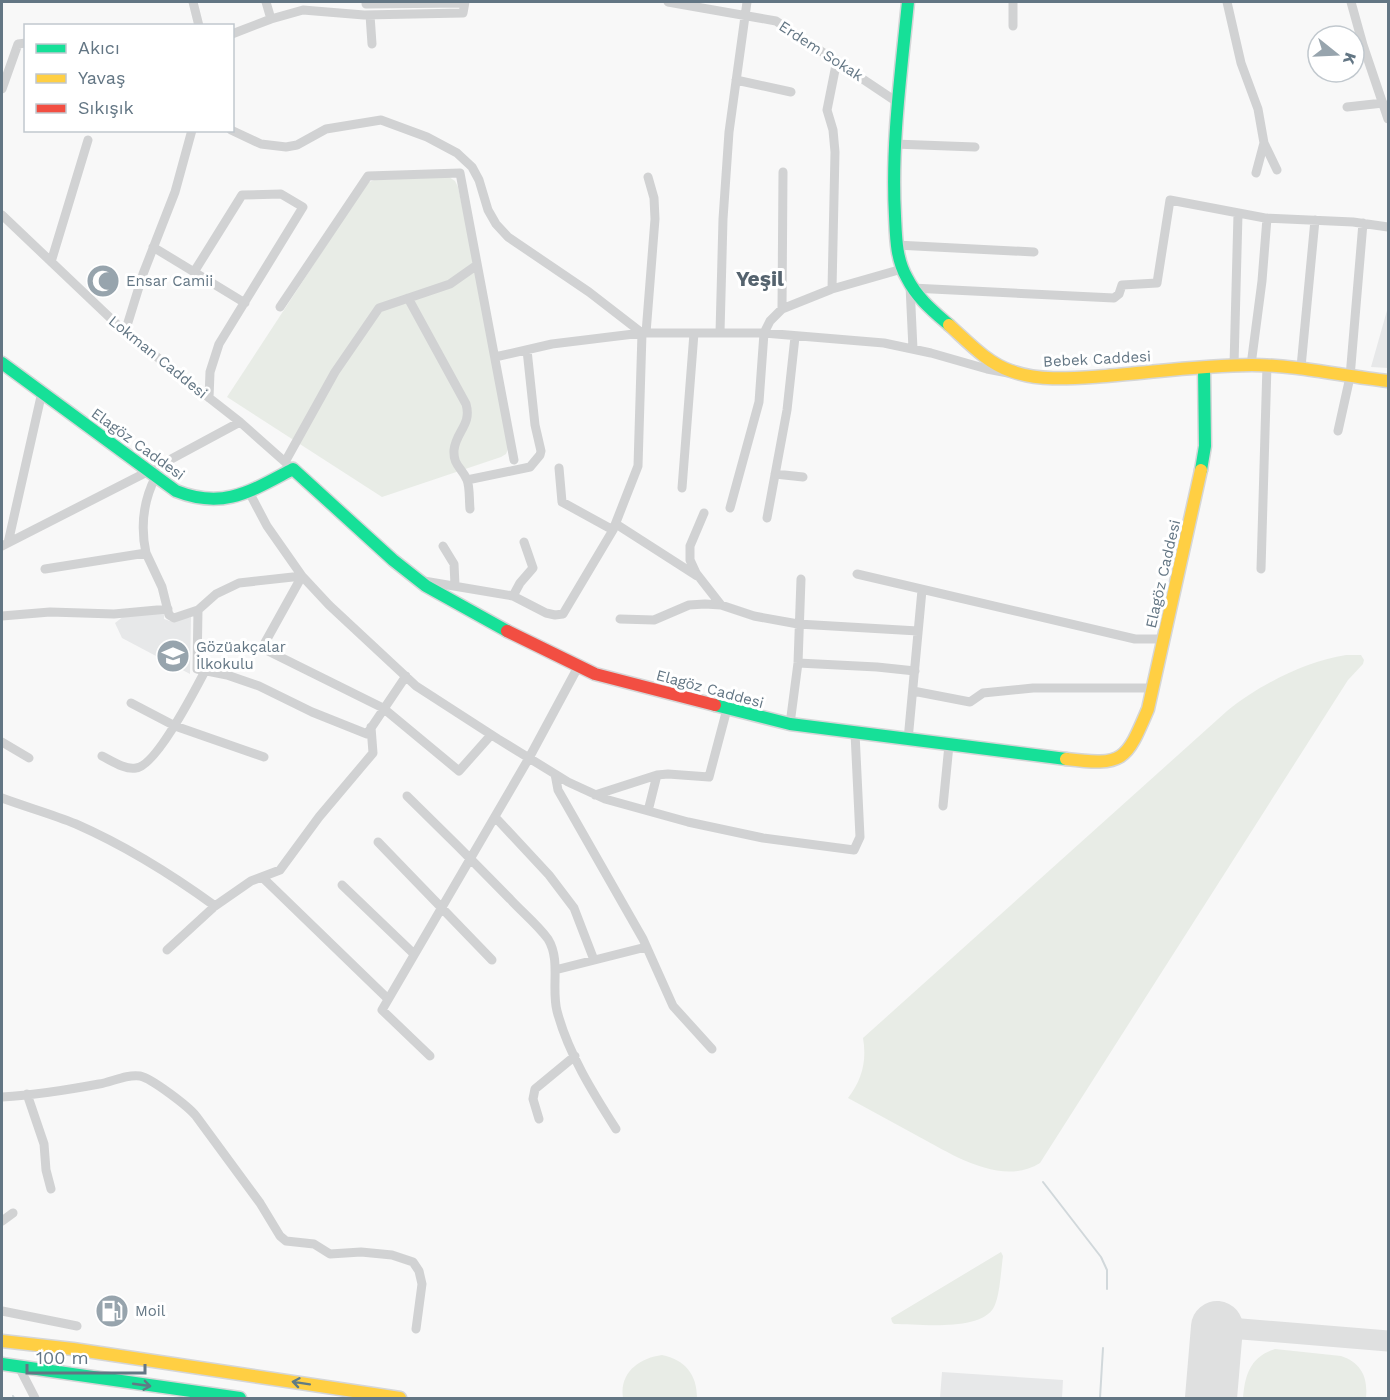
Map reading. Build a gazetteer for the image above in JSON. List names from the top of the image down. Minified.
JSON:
{"streets":{"street":["Erdem Sokak","Lokman Caddesi","Bebek Caddesi","Elagöz Caddesi"]},"crossings":[["Erdem Sokak","Bebek Caddesi"],["Lokman Caddesi","Elagöz Caddesi"],["Bebek Caddesi","Elagöz Caddesi"]],"districts":["Yeşil"],"places":{"mosque":["Ensar Camii"],"school or university":["Gözüakçalar İlkokulu"],"fuel station":["Moil"]},"legend":["Akıcı","Yavaş","Sıkışık"],"scale_bar":"100 m","north":"right"}
